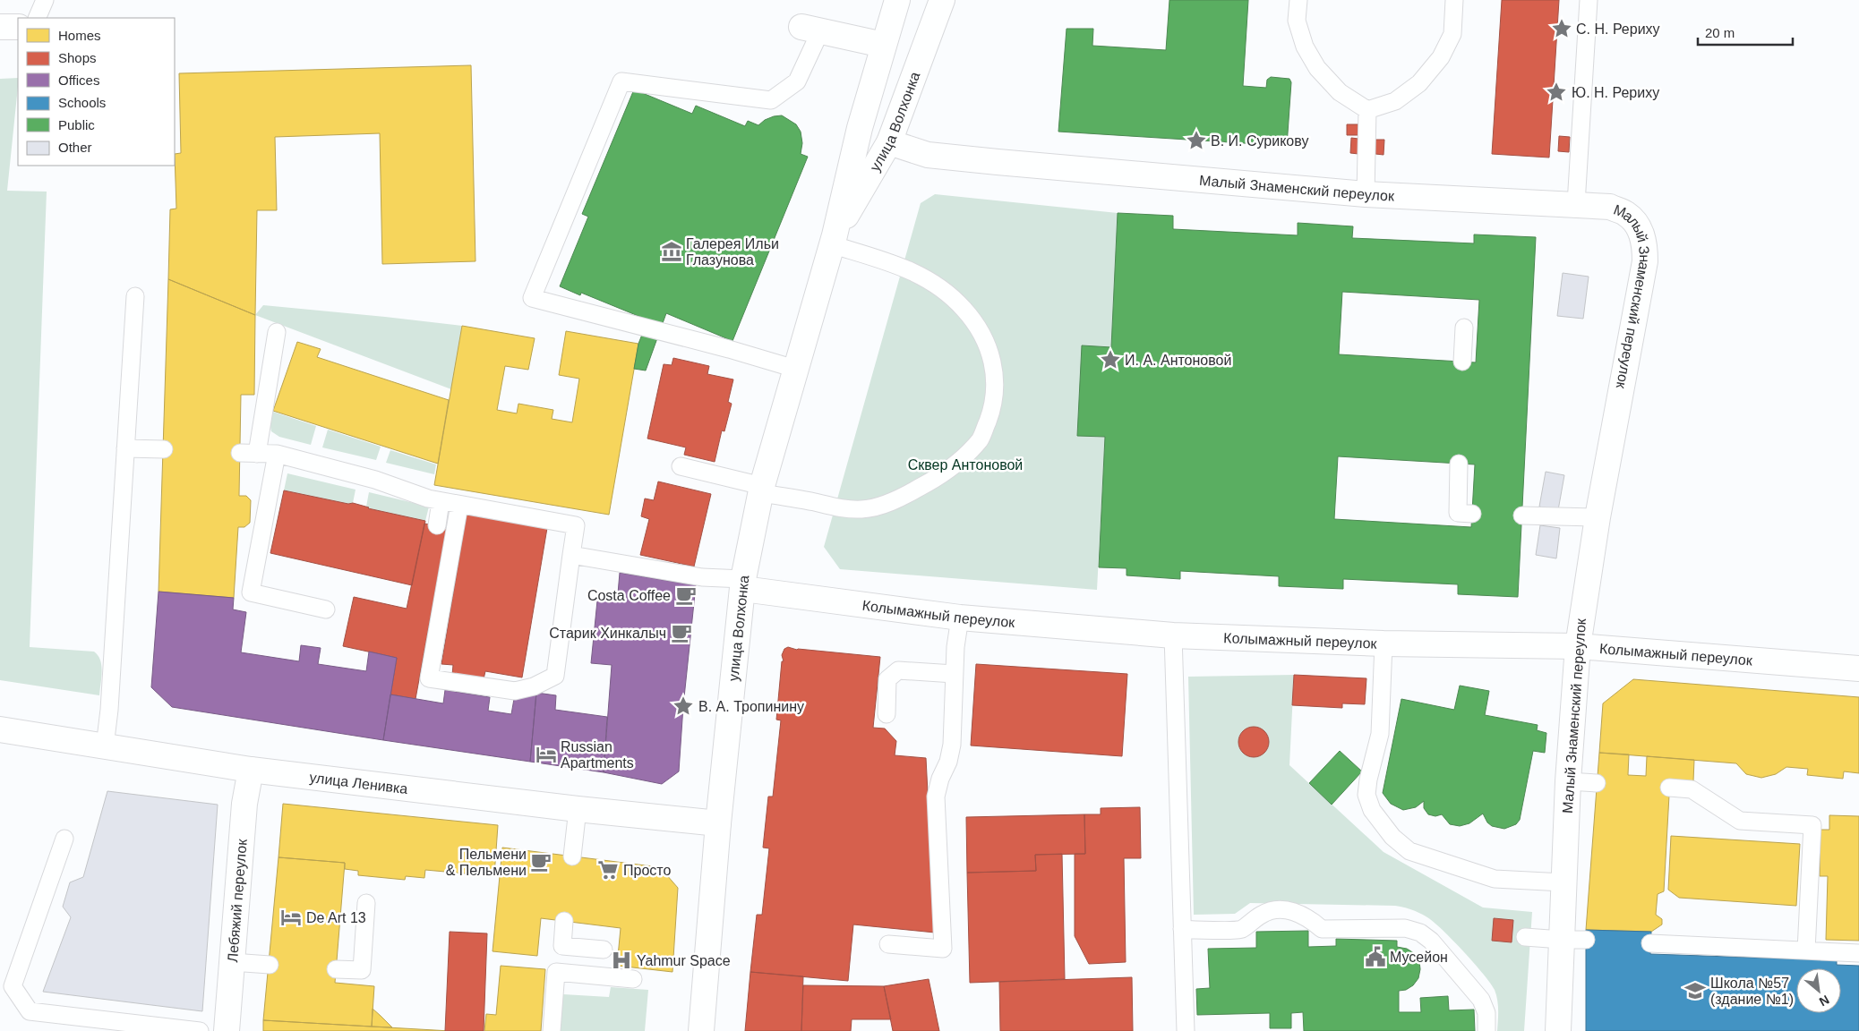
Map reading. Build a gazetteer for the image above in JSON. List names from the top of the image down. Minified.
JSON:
{"streets":{"street":["улица Волхонка","Малый Знаменский переулок","Колымажный переулок","улица Ленивка","Лебяжий переулок"]},"crossings":[["улица Волхонка","Малый Знаменский переулок"],["улица Волхонка","Колымажный переулок"],["улица Волхонка","улица Ленивка"],["Малый Знаменский переулок","Колымажный переулок"],["улица Ленивка","Лебяжий переулок"]],"parks":["Сквер Антоновой"],"places":{"place":["С. Н. Рериху","Ю. Н. Рериху","В. И. Сурикову","И. А. Антоновой","В. А. Тропинину"],"museum":["Галерея Ильи Глазунова"],"cafe":["Costa Coffee","Старик Хинкалыч","Пельмени & Пельмени"],"hotel":["Russian Apartments","De Art 13"],"supermarket":["Просто"],"public building":["Мусейон"],"hospital":["Yahmur Space"],"school or university":["Школа №57 (здание №1)"]},"legend":["Homes","Shops","Offices","Schools","Public","Other"],"scale_bar":"20 m","north":"bottom right"}
